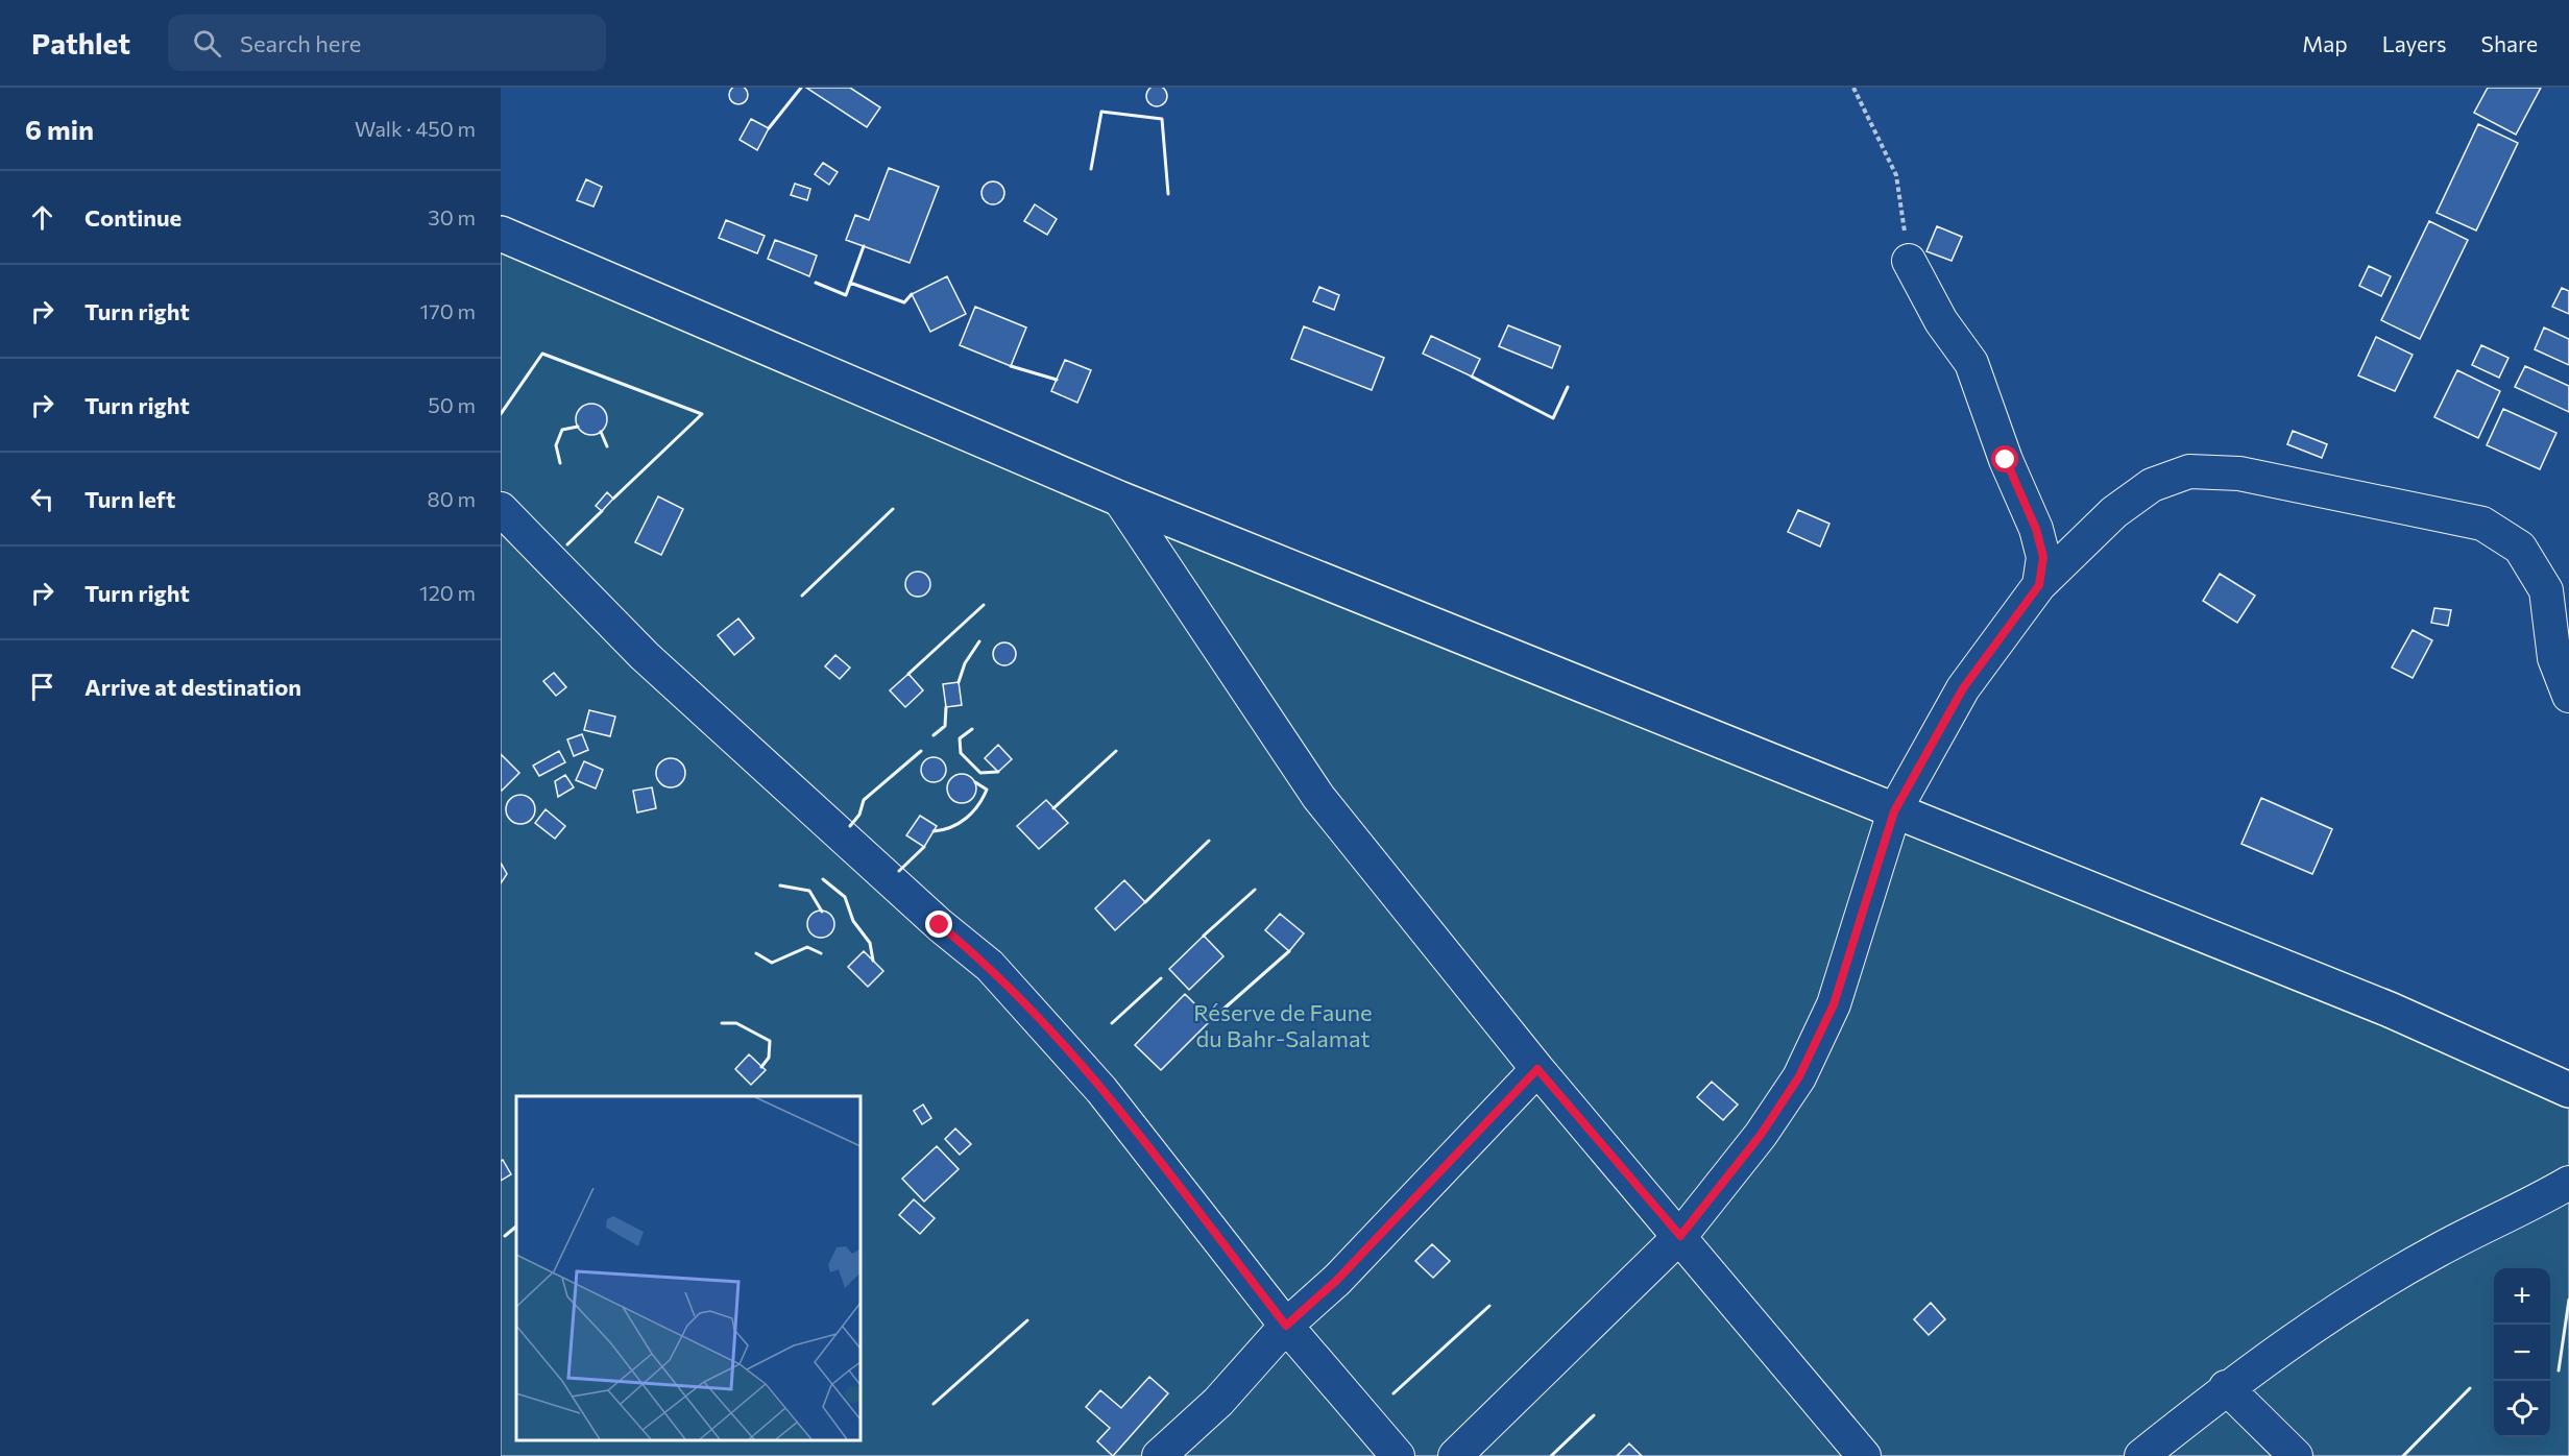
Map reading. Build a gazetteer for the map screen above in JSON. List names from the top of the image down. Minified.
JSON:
{"parks":["Réserve de Faune du Bahr-Salamat"],"page":{"header":"Pathlet","search":"Search here","nav":["Map","Layers","Share"],"heading":["6 min","Walk · 450 m"],"list":[["Continue","30 m"],["Turn right","170 m"],["Turn right","50 m"],["Turn left","80 m"],["Turn right","120 m"],"Arrive at destination"],"map_buttons":["+","−"]}}
